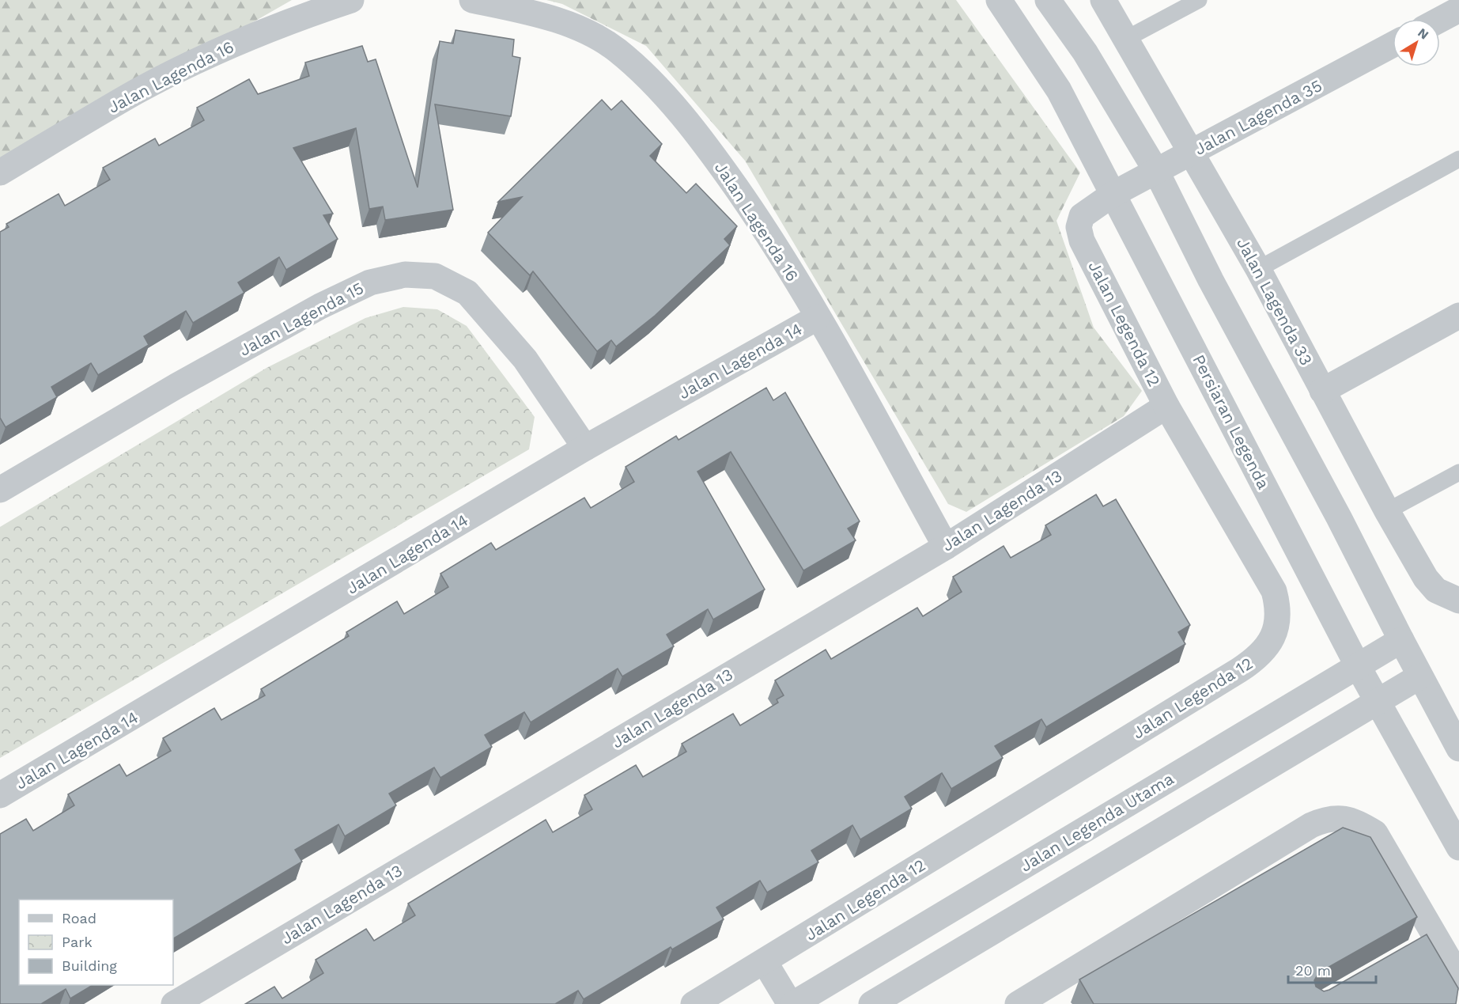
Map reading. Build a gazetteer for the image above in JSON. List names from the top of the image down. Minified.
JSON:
{"streets":{"street":["Jalan Lagenda 16","Jalan Lagenda 35","Jalan Lagenda 33","Jalan Lagenda 15","Jalan Legenda 12","Jalan Lagenda 14","Persiaran Legenda","Jalan Lagenda 13","Jalan Legenda Utama"]},"crossings":[["Jalan Lagenda 16","Jalan Lagenda 14"],["Jalan Lagenda 16","Jalan Lagenda 13"],["Jalan Lagenda 35","Jalan Lagenda 33"],["Jalan Lagenda 35","Jalan Legenda 12"],["Jalan Lagenda 35","Persiaran Legenda"],["Jalan Lagenda 15","Jalan Lagenda 14"],["Jalan Legenda 12","Persiaran Legenda"],["Jalan Legenda 12","Jalan Lagenda 13"],["Persiaran Legenda","Jalan Legenda Utama"]],"legend":["Road","Park","Building"],"scale_bar":"20 m","north":"top right"}
